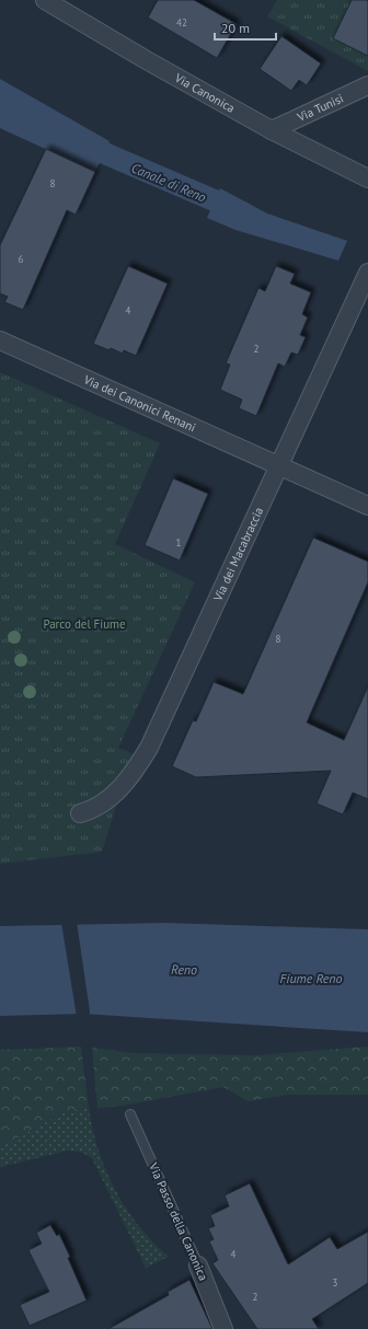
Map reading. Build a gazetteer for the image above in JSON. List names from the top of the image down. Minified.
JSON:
{"streets":{"street":["Via Canonica","Via Tunisi","Via dei Canonici Renani","Via dei Macabraccia","Via Passo della Canonica"]},"crossings":[["Via Canonica","Via Tunisi"],["Via dei Canonici Renani","Via dei Macabraccia"]],"water":["Canale di Reno","Reno","Fiume Reno"],"parks":["Parco del Fiume"],"house_numbers":["42","8","6","4","2","1","8","4","3","2"],"scale_bar":"20 m"}
